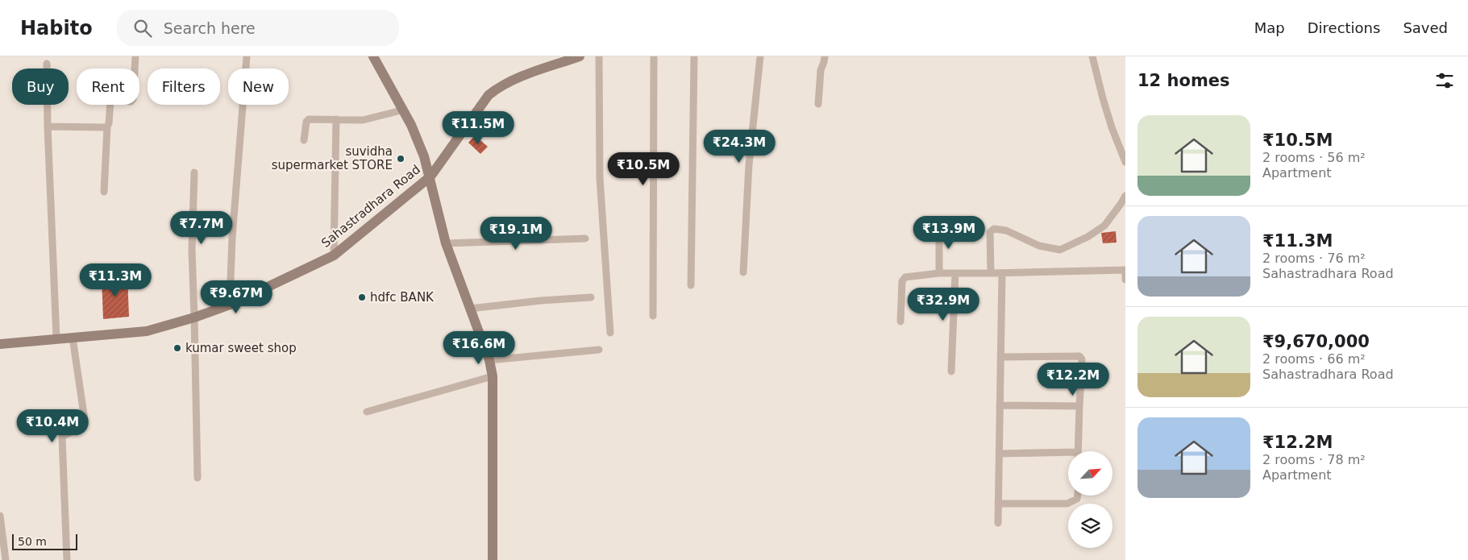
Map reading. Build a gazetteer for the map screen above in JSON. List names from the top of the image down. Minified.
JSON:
{"streets":{"main road":["Sahastradhara Road"]},"places":["suvidha supermarket STORE","hdfc BANK","kumar sweet shop"],"scale_bar":"50 m","north":"top right","page":{"header":"Habito","search":"Search here","nav":["Map","Directions","Saved"],"heading":"12 homes","chip":["Buy","Rent","Filters","New"],"list":[{"name":"₹10.5M","note":"2 rooms · 56 m² · Apartment"},{"name":"₹11.3M","note":"2 rooms · 76 m² · Sahastradhara Road"},{"name":"₹9,670,000","note":"2 rooms · 66 m² · Sahastradhara Road"},{"name":"₹12.2M","note":"2 rooms · 78 m² · Apartment"}],"price":["₹11.5M","₹24.3M","₹10.5M","₹7.7M","₹13.9M","₹19.1M","₹11.3M","₹9.67M","₹32.9M","₹16.6M","₹12.2M","₹10.4M"],"scale":"50 m"}}
